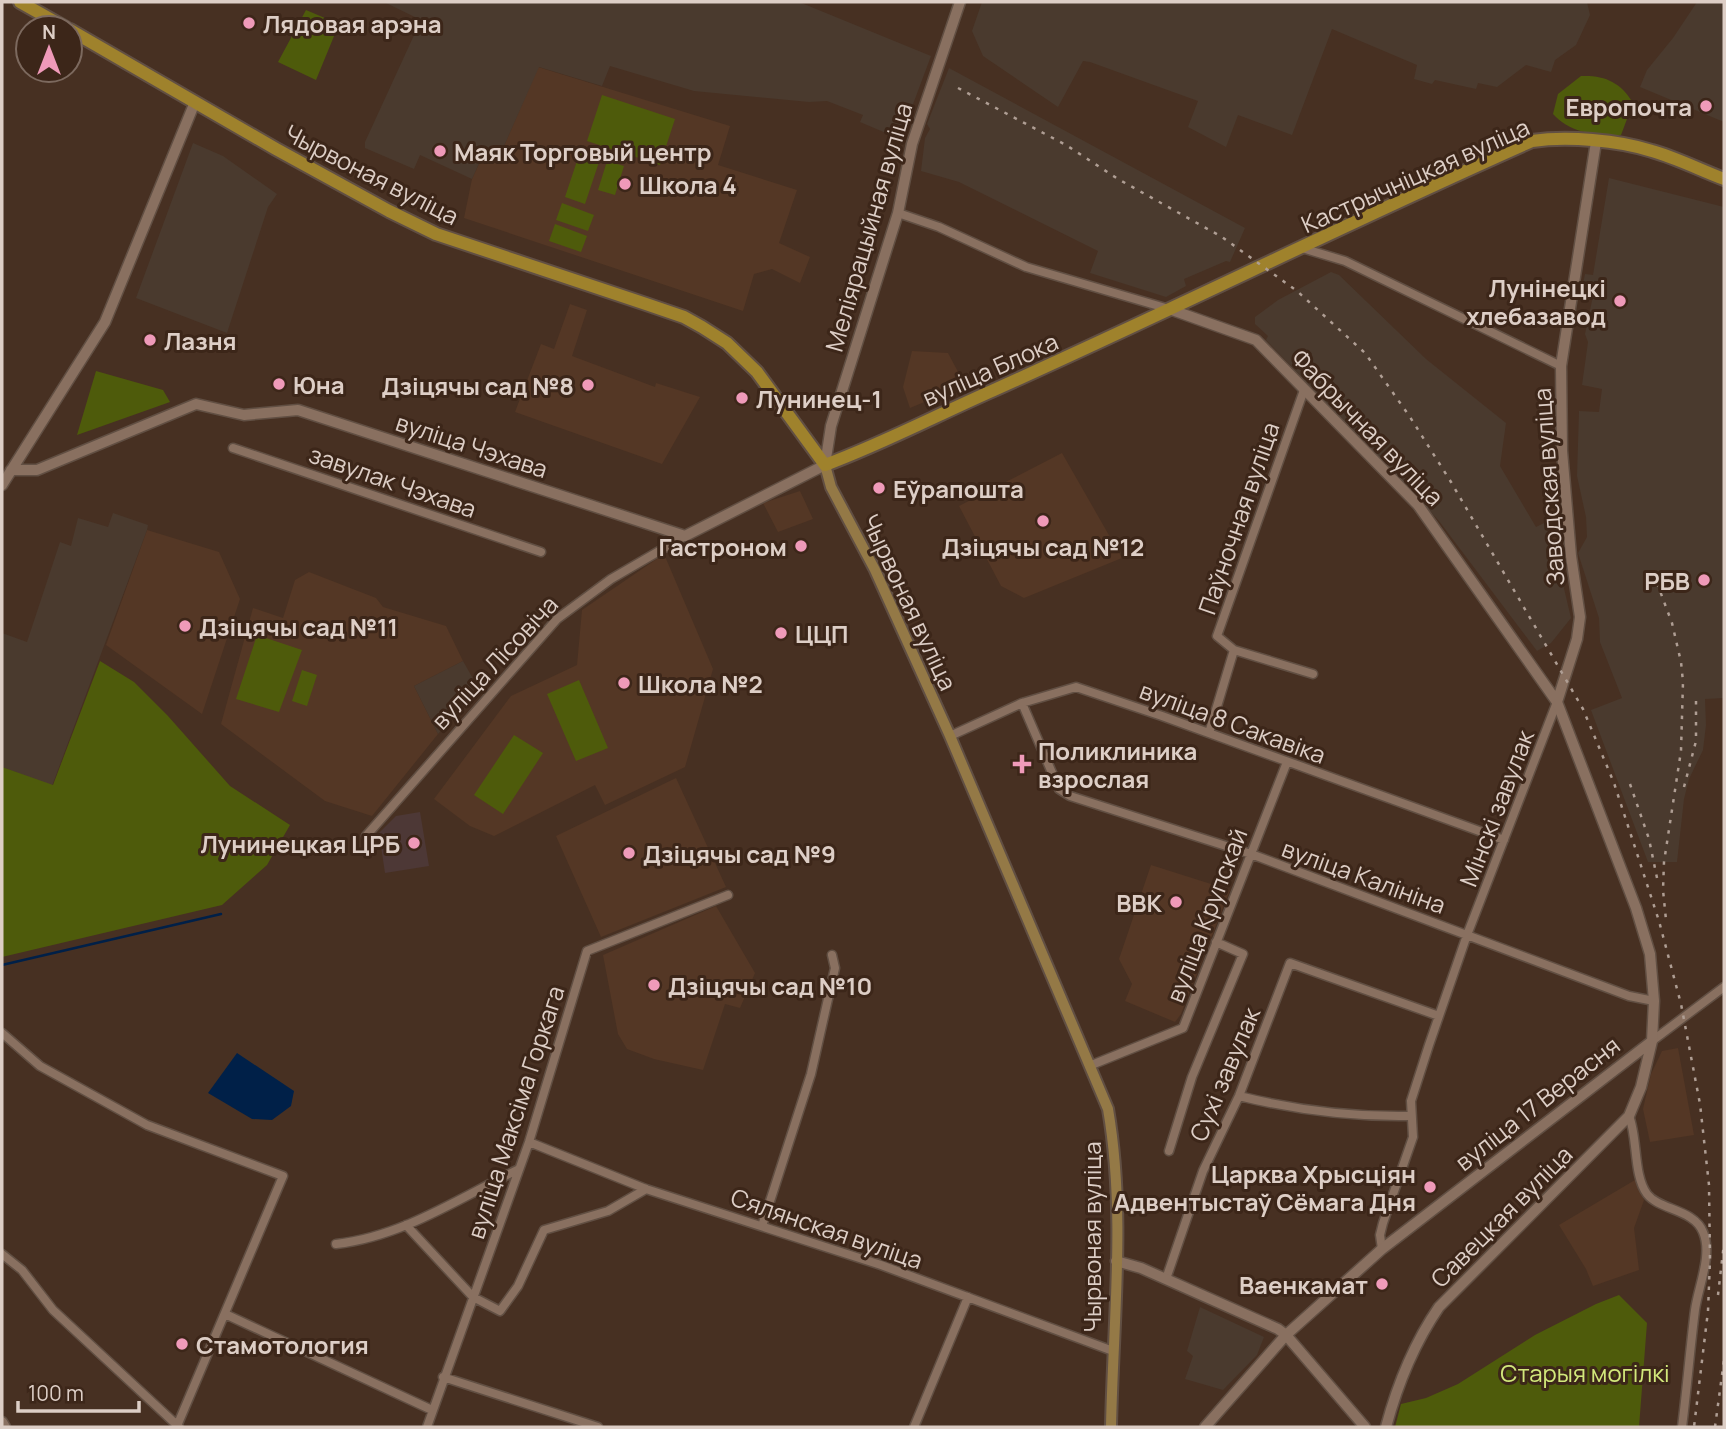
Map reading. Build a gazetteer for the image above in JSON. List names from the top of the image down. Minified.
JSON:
{"streets":{"main road":["Чырвоная вуліца","Кастрычніцкая вуліца","вуліца Блока"],"street":["Меліярацыйная вуліца","Фабрычная вуліца","вуліца Чэхава","завулак Чэхава","Заводская вуліца","Паўночная вуліца","вуліца Лісовіча","вуліца 8 Сакавіка","Мінскі завулак","вуліца Калініна","вуліца Крупскай","Сухі завулак","вуліца 17 Верасня","вуліца Максіма Горкага","Савецкая вуліца","Сялянская вуліца"]},"crossings":[["Чырвоная вуліца","Меліярацыйная вуліца"],["Чырвоная вуліца","вуліца Блока"],["Чырвоная вуліца","вуліца Лісовіча"],["Чырвоная вуліца","вуліца 8 Сакавіка"],["Чырвоная вуліца","вуліца Крупскай"],["Чырвоная вуліца","Сялянская вуліца"],["Кастрычніцкая вуліца","вуліца Блока"],["Кастрычніцкая вуліца","Фабрычная вуліца"],["Кастрычніцкая вуліца","Заводская вуліца"],["Меліярацыйная вуліца","вуліца Блока"],["Меліярацыйная вуліца","Фабрычная вуліца"],["Меліярацыйная вуліца","вуліца Лісовіча"],["вуліца Блока","Фабрычная вуліца"],["вуліца Блока","вуліца Лісовіча"],["Фабрычная вуліца","Заводская вуліца"],["Фабрычная вуліца","Паўночная вуліца"],["Фабрычная вуліца","Мінскі завулак"],["Фабрычная вуліца","вуліца Калініна"],["Фабрычная вуліца","вуліца 17 Верасня"],["Фабрычная вуліца","Савецкая вуліца"],["вуліца Чэхава","вуліца Лісовіча"],["Заводская вуліца","Мінскі завулак"],["Паўночная вуліца","вуліца 8 Сакавіка"],["вуліца 8 Сакавіка","Мінскі завулак"],["вуліца 8 Сакавіка","вуліца Калініна"],["вуліца 8 Сакавіка","вуліца Крупскай"],["Мінскі завулак","вуліца Калініна"],["Мінскі завулак","Сухі завулак"],["Мінскі завулак","вуліца 17 Верасня"],["вуліца Калініна","вуліца Крупскай"],["вуліца 17 Верасня","Савецкая вуліца"],["вуліца Максіма Горкага","Сялянская вуліца"]],"parks":["Старыя могілкі"],"places":{"other":["Лядовая арэна","Европочта","Маяк Торговый центр","Школа 4","Лунінецкі хлебазавод","Лазня","Юна","Дзіцячы сад №8","Лунинец-1","Еўрапошта","Дзіцячы сад №12","Гастроном","РБВ","Дзіцячы сад №11","ЦЦП","Школа №2","Лунинецкая ЦРБ","Дзіцячы сад №9","ВВК","Дзіцячы сад №10","Царква Хрысціян Адвентыстаў Сёмага Дня","Ваенкамат","Стамотология"],"health":["Поликлиника взрослая"]},"scale_bar":"100 m","north":"top"}
